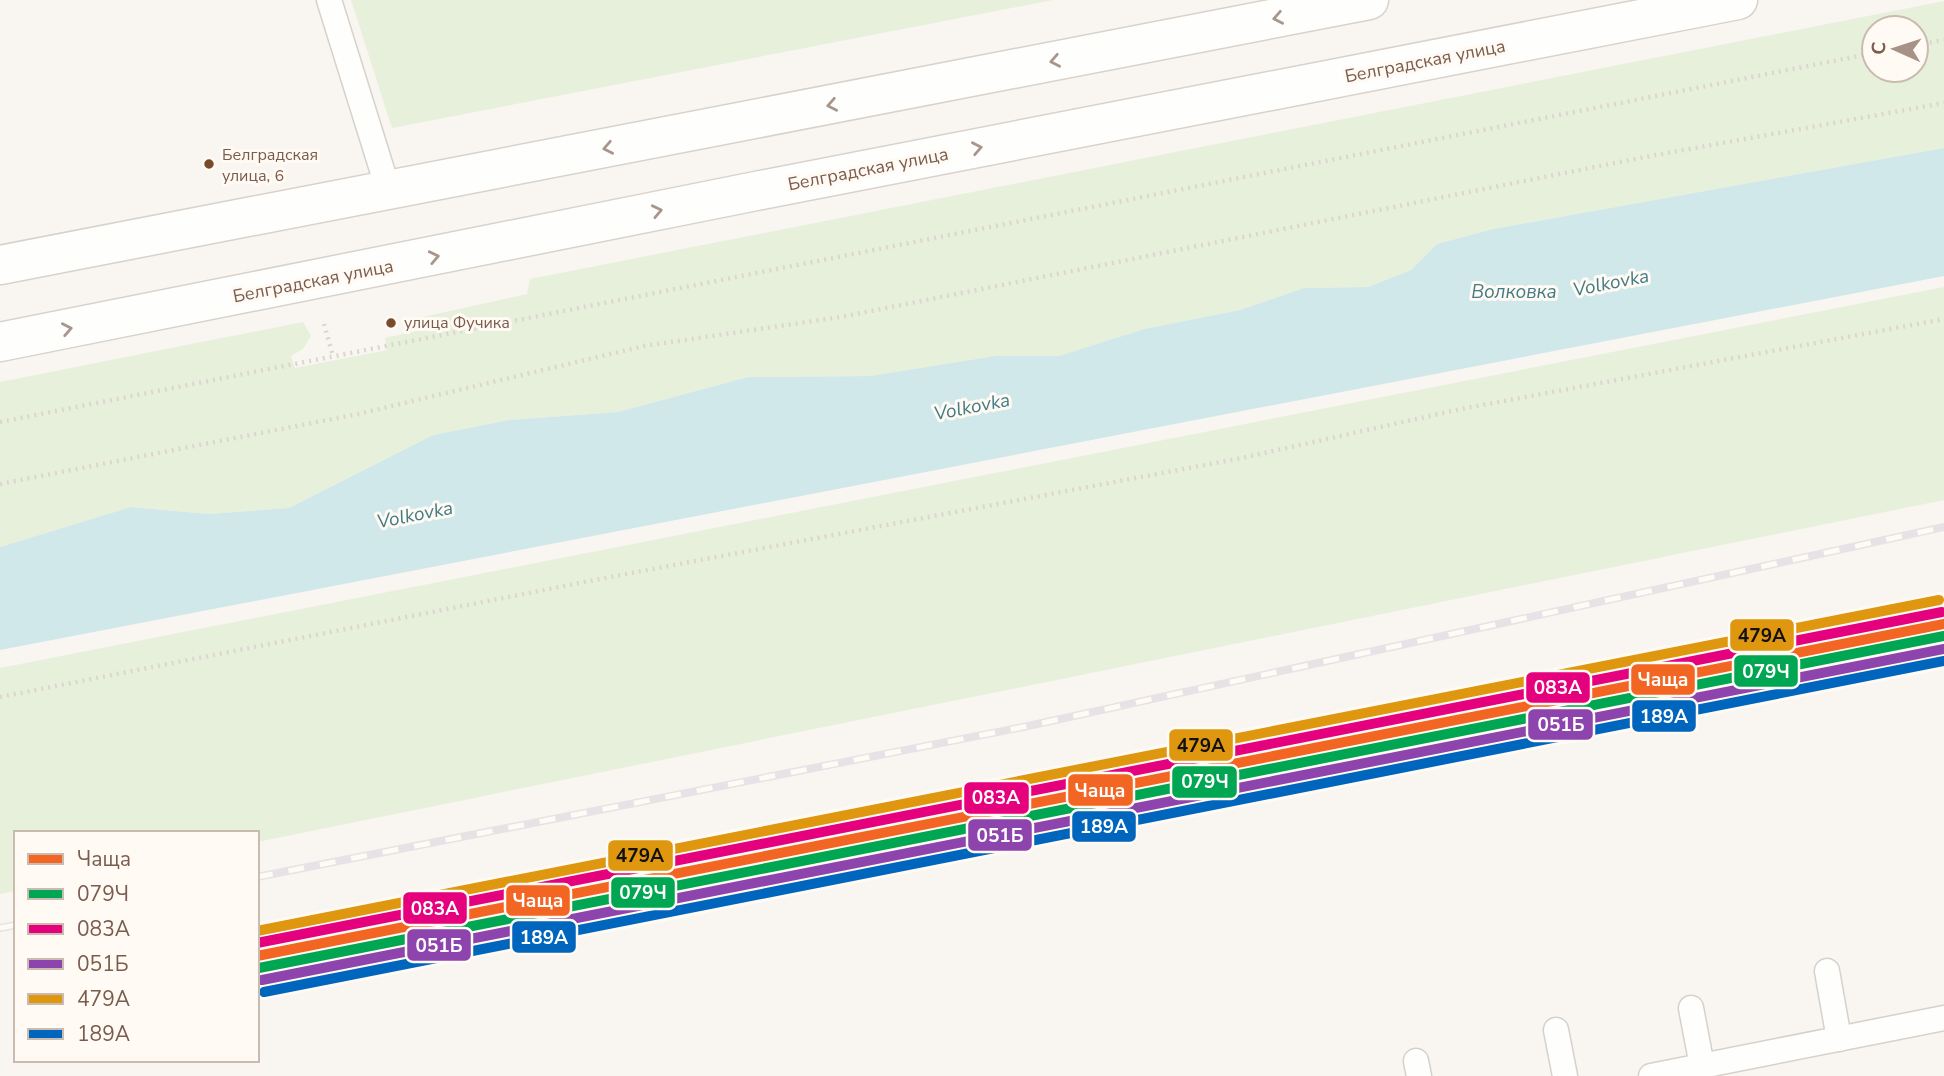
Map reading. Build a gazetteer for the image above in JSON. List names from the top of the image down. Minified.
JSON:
{"streets":{"street":["Белградская улица"]},"water":["Volkovka","Волковка"],"places":["Белградская улица, 6","улица Фучика"],"lines":["transit line 479А","transit line 083А","transit line Чаща","transit line 079Ч","transit line 051Б","transit line 189А"],"legend":["Чаща","079Ч","083А","051Б","479А","189А"],"north":"left"}
